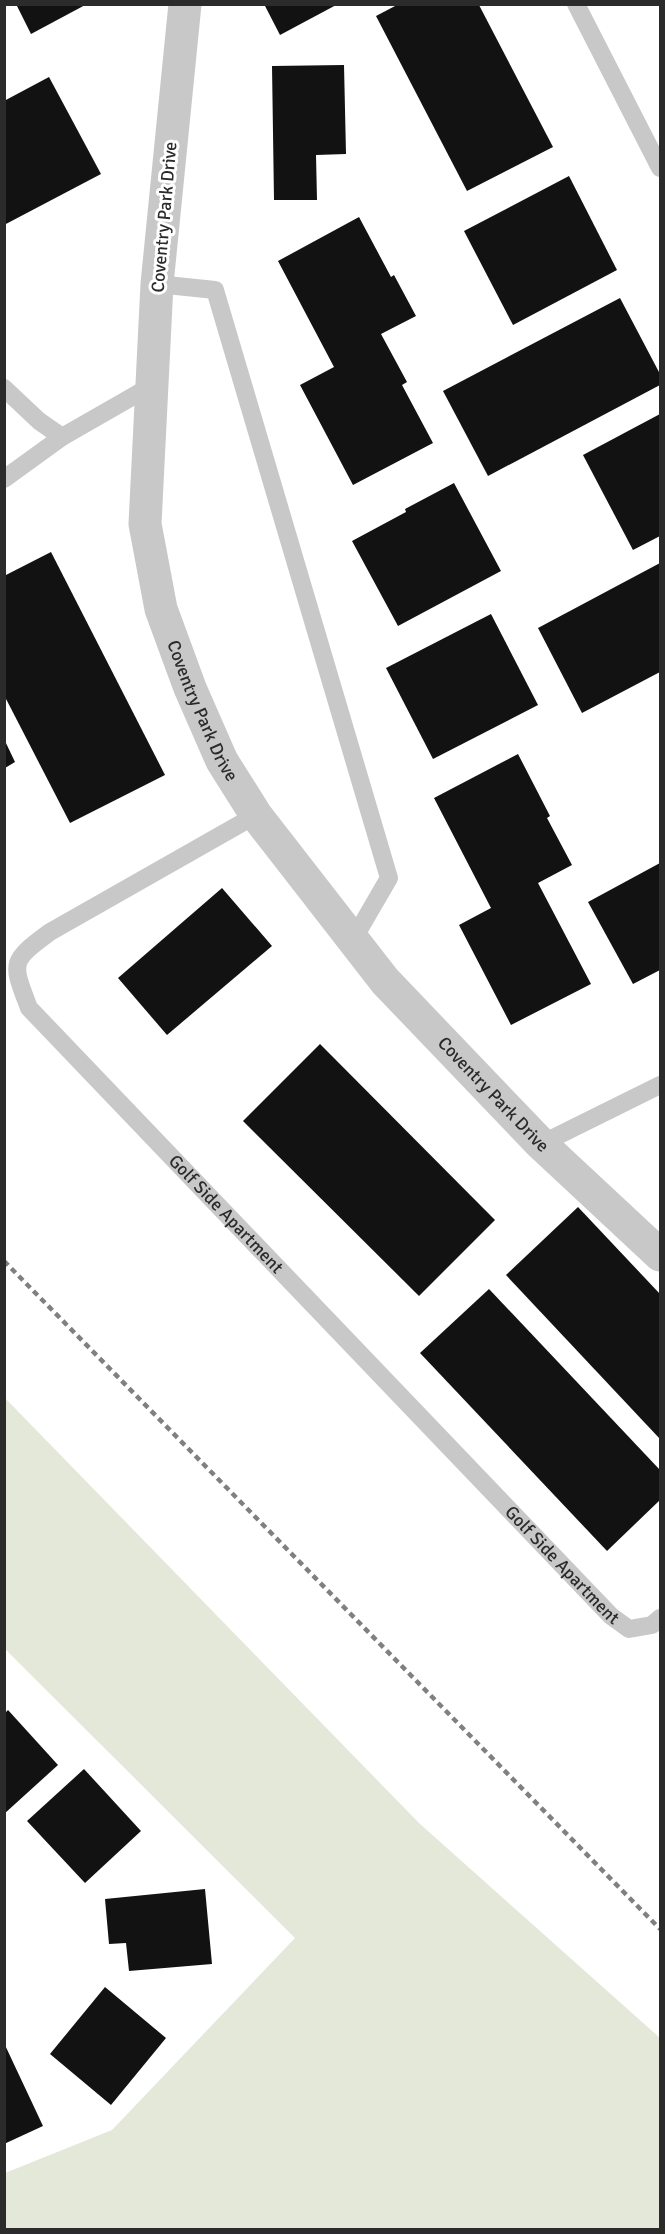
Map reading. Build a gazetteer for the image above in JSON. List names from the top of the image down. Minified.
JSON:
{"streets":{"street":["Coventry Park Drive"],"lane":["Golf Side Apartment"]},"crossings":[["Coventry Park Drive","Golf Side Apartment"]]}
